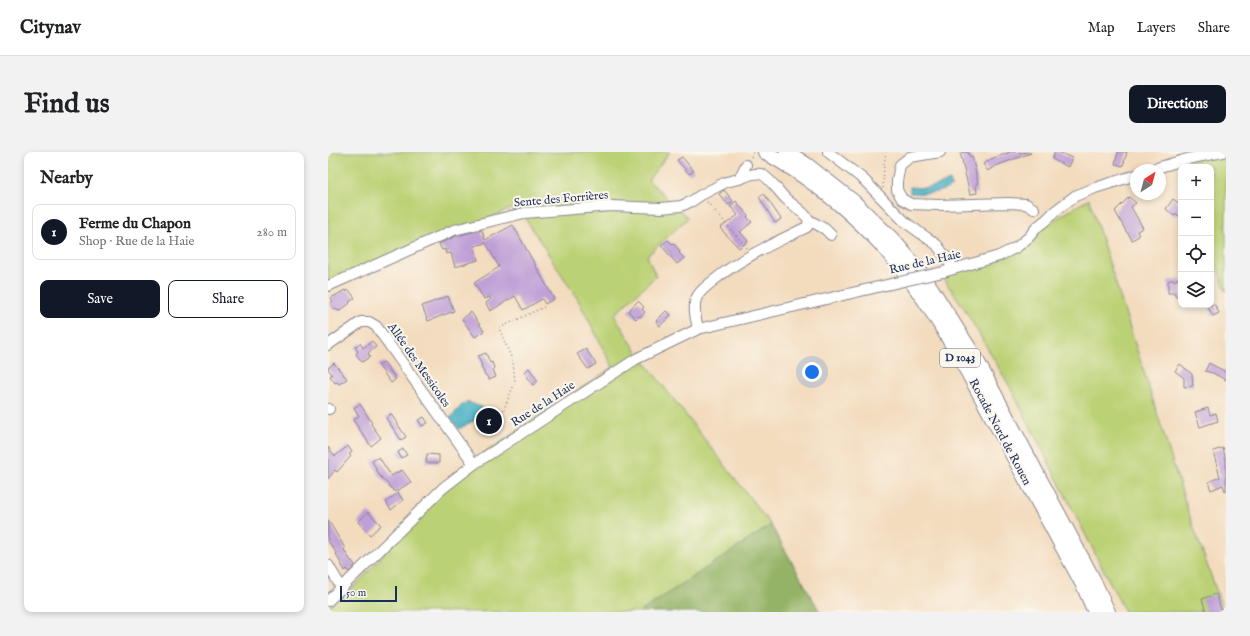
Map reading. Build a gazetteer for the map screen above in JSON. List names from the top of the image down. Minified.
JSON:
{"streets":{"highway":["D 1043","Rocade Nord de Rouen"],"street":["Sente des Forrières","Rue de la Haie","Allée des Messicoles"]},"crossings":[["Rue de la Haie","Allée des Messicoles"]],"scale_bar":"50 m","north":"top right","page":{"header":"Citynav","nav":["Map","Layers","Share"],"buttons":["Directions",["Save","Share"]],"title":"Find us","heading":"Nearby","map_buttons":["+","−"],"list":[{"mark":"1","name":"Ferme du Chapon","note":"Shop · Rue de la Haie","value":"280 m"}],"pins":"1","scale":"50 m"}}
